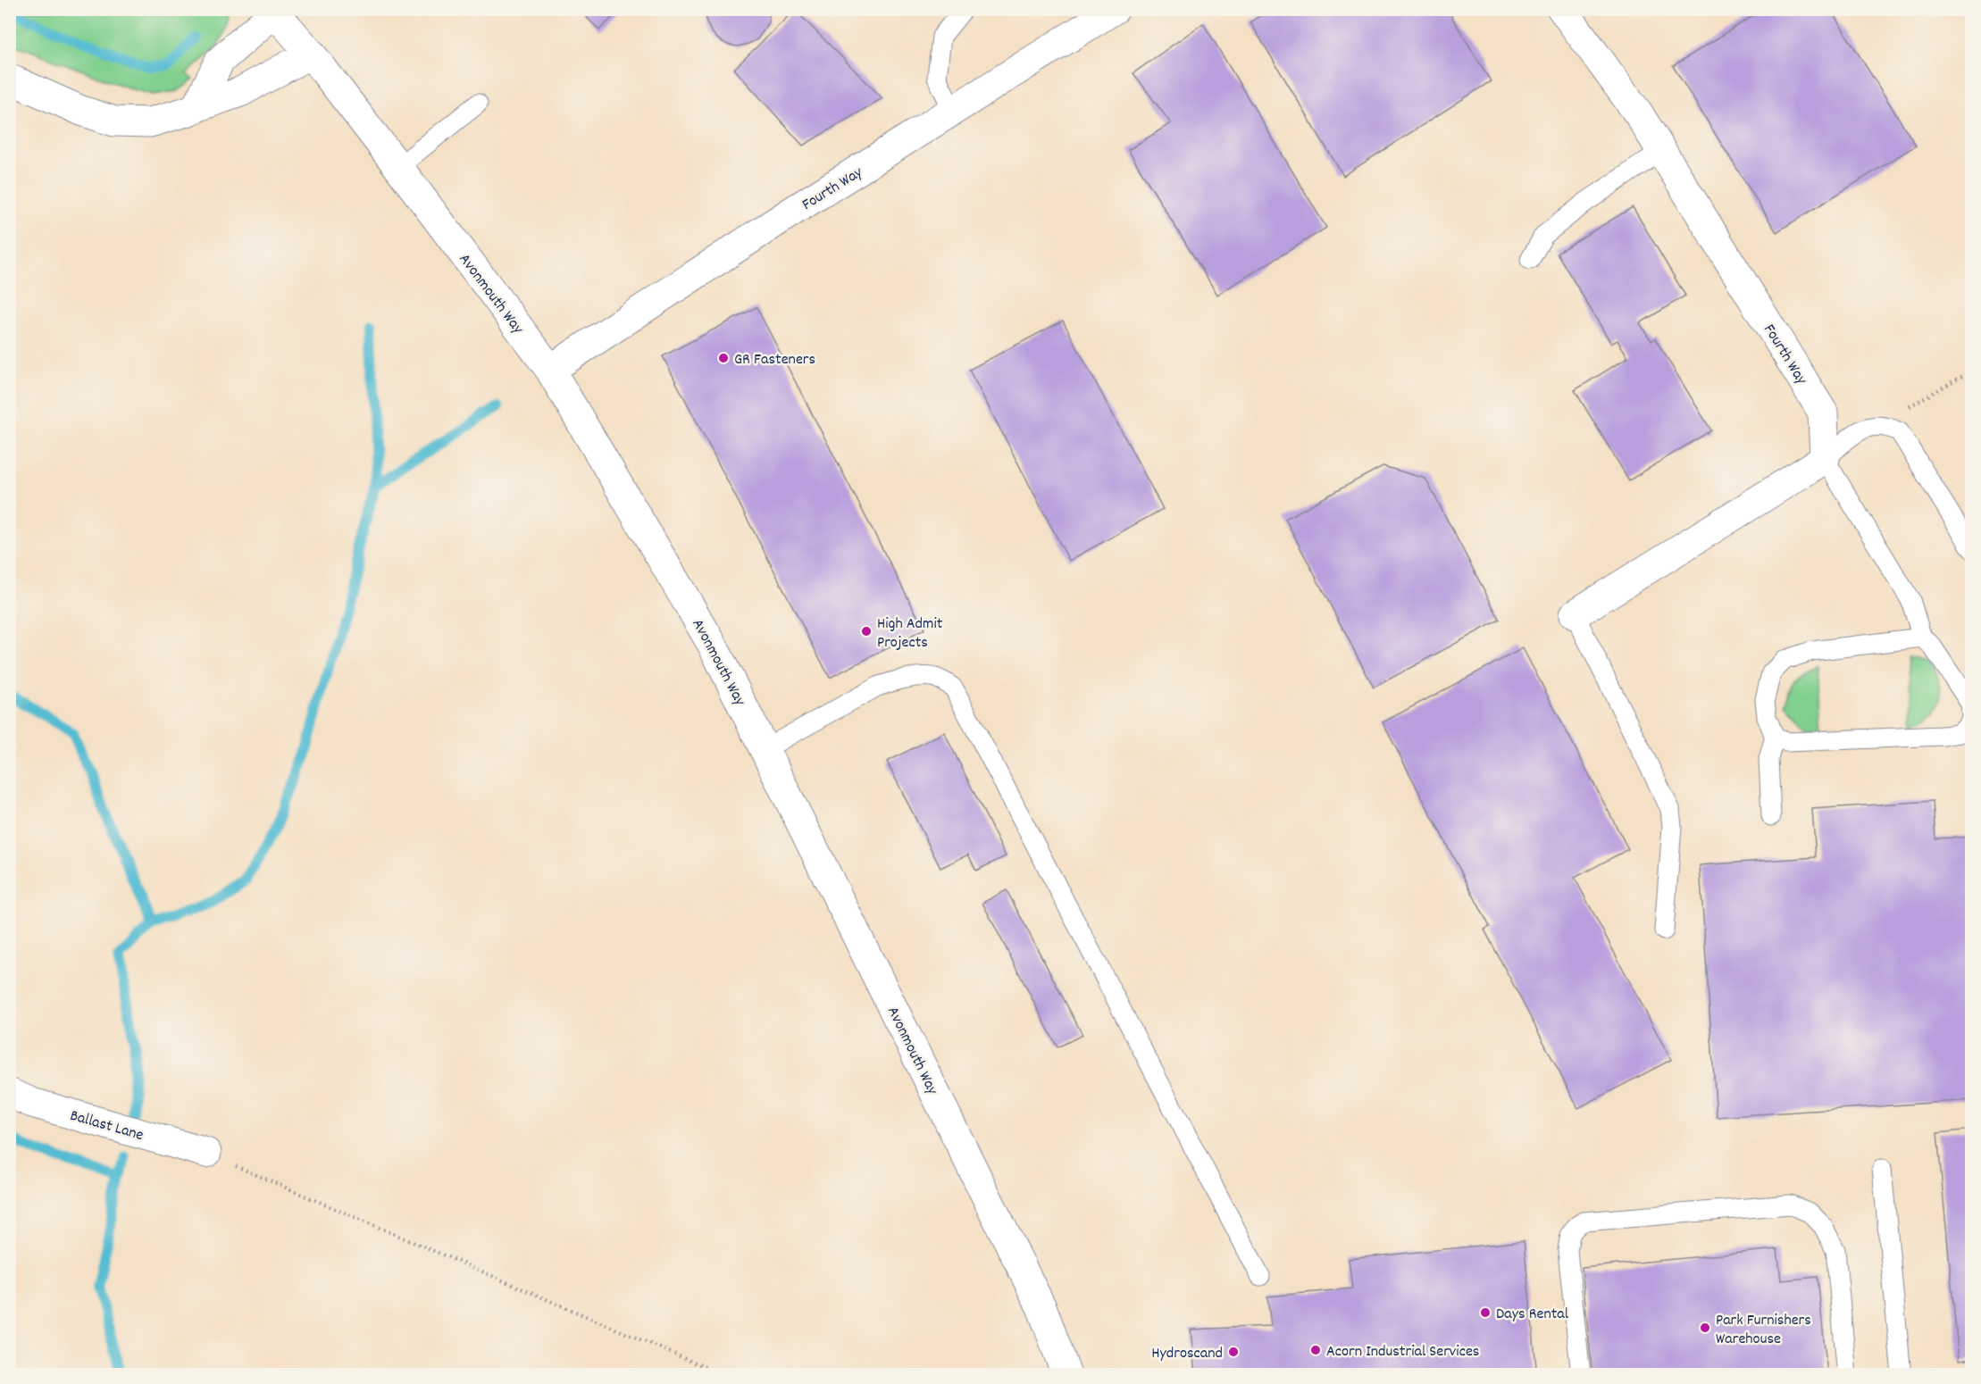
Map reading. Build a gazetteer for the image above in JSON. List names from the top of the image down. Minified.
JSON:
{"streets":{"street":["Fourth Way","Avonmouth Way","Ballast Lane"]},"crossings":[["Fourth Way","Avonmouth Way"]],"places":["GR Fasteners","High Admit Projects","Days Rental","Park Furnishers Warehouse","Acorn Industrial Services","Hydroscand"]}
